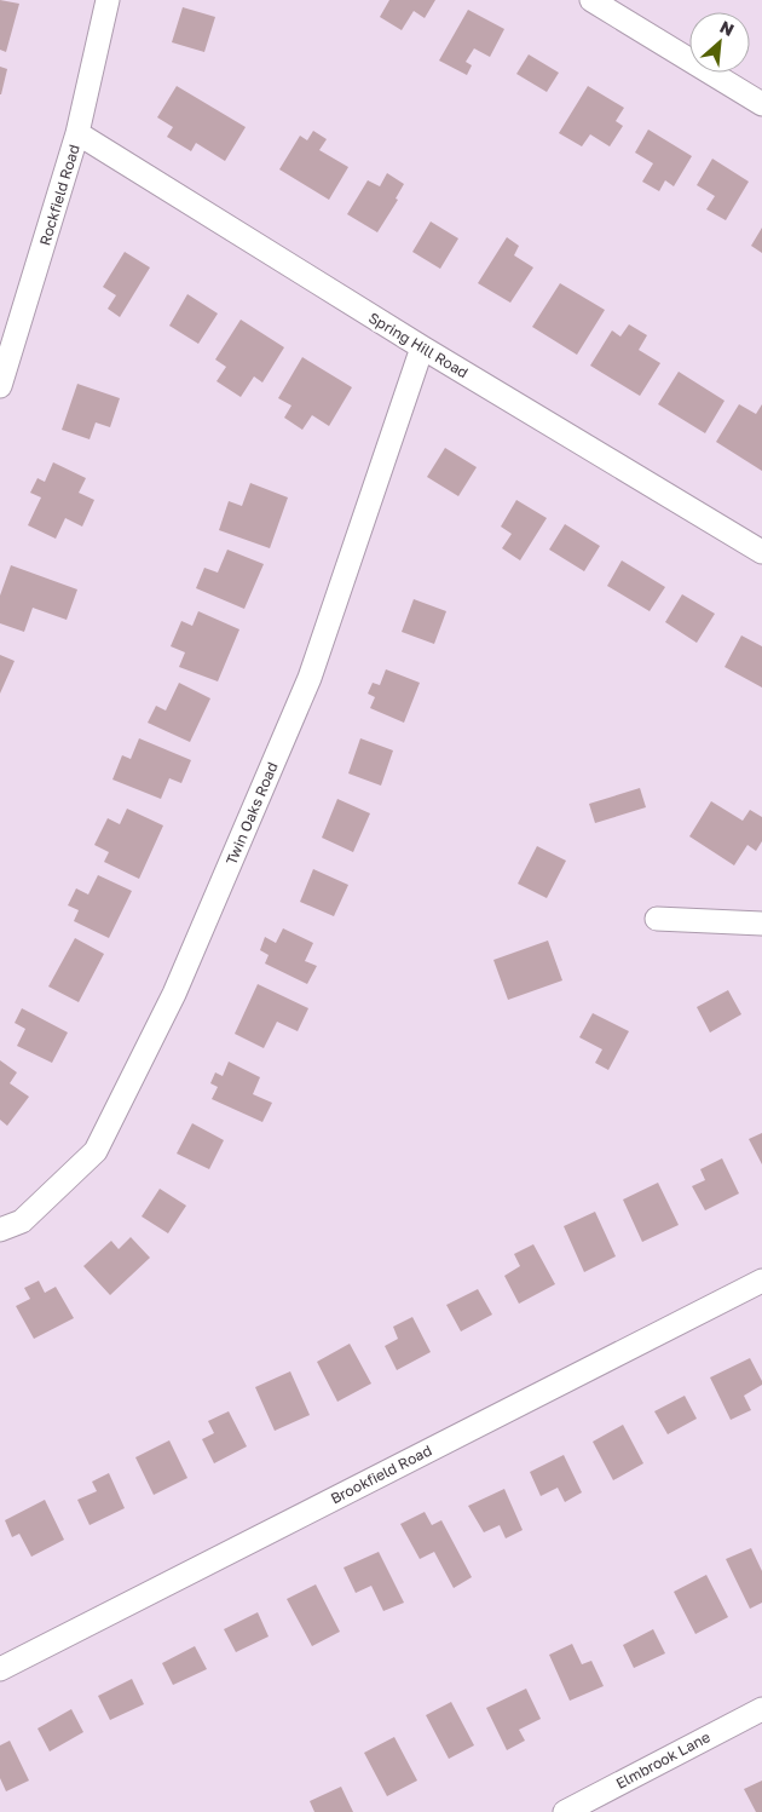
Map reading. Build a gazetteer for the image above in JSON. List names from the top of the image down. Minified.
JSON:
{"streets":{"street":["Rockfield Road","Spring Hill Road","Twin Oaks Road","Brookfield Road","Elmbrook Lane"]},"crossings":[["Rockfield Road","Spring Hill Road"],["Spring Hill Road","Twin Oaks Road"]],"north":"top right"}
